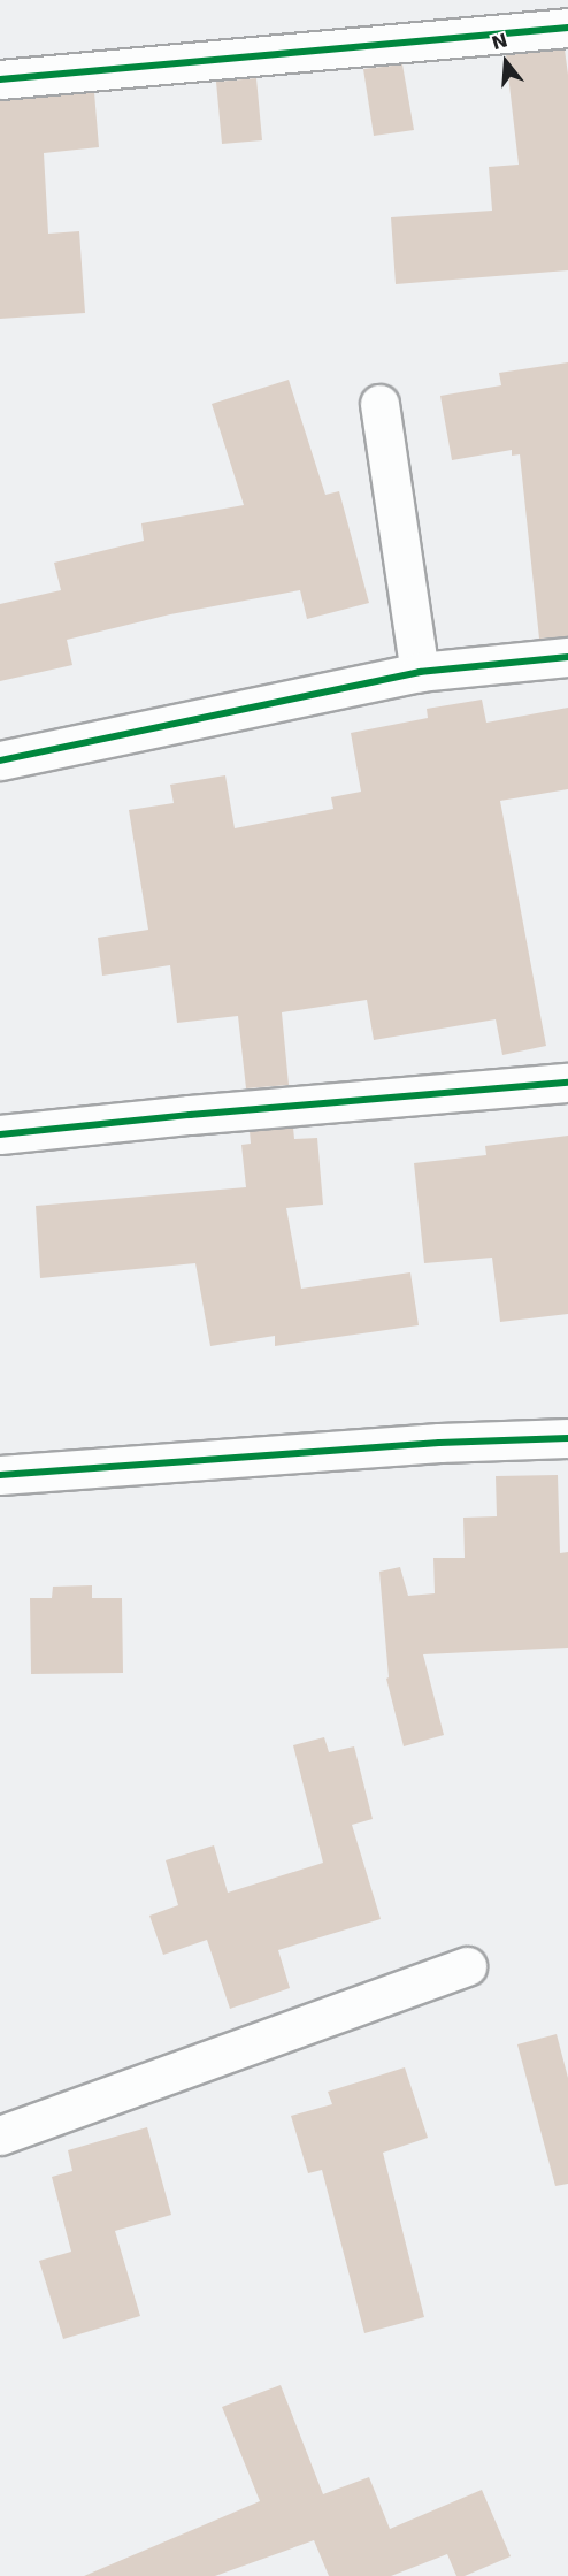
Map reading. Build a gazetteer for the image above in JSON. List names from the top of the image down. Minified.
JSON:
{"north":"top"}
